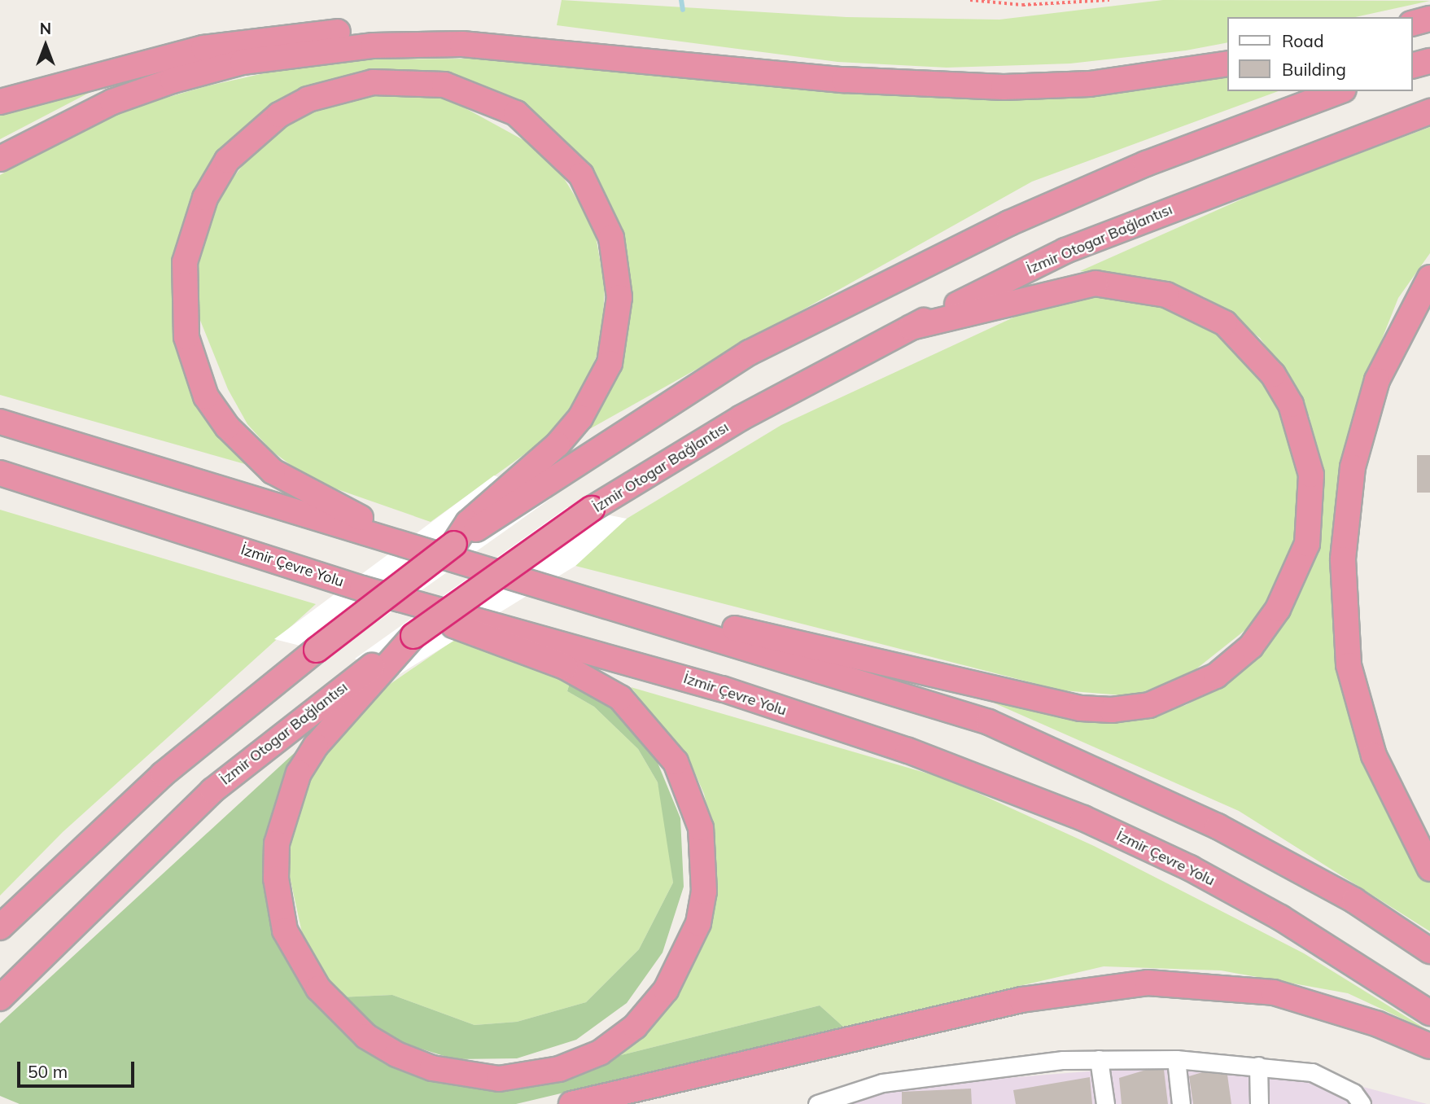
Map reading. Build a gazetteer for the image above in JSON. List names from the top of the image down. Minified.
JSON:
{"streets":{"highway":["İzmir Otogar Bağlantısı","İzmir Çevre Yolu"]},"legend":["Road","Building"],"scale_bar":"50 m","north":"top"}
